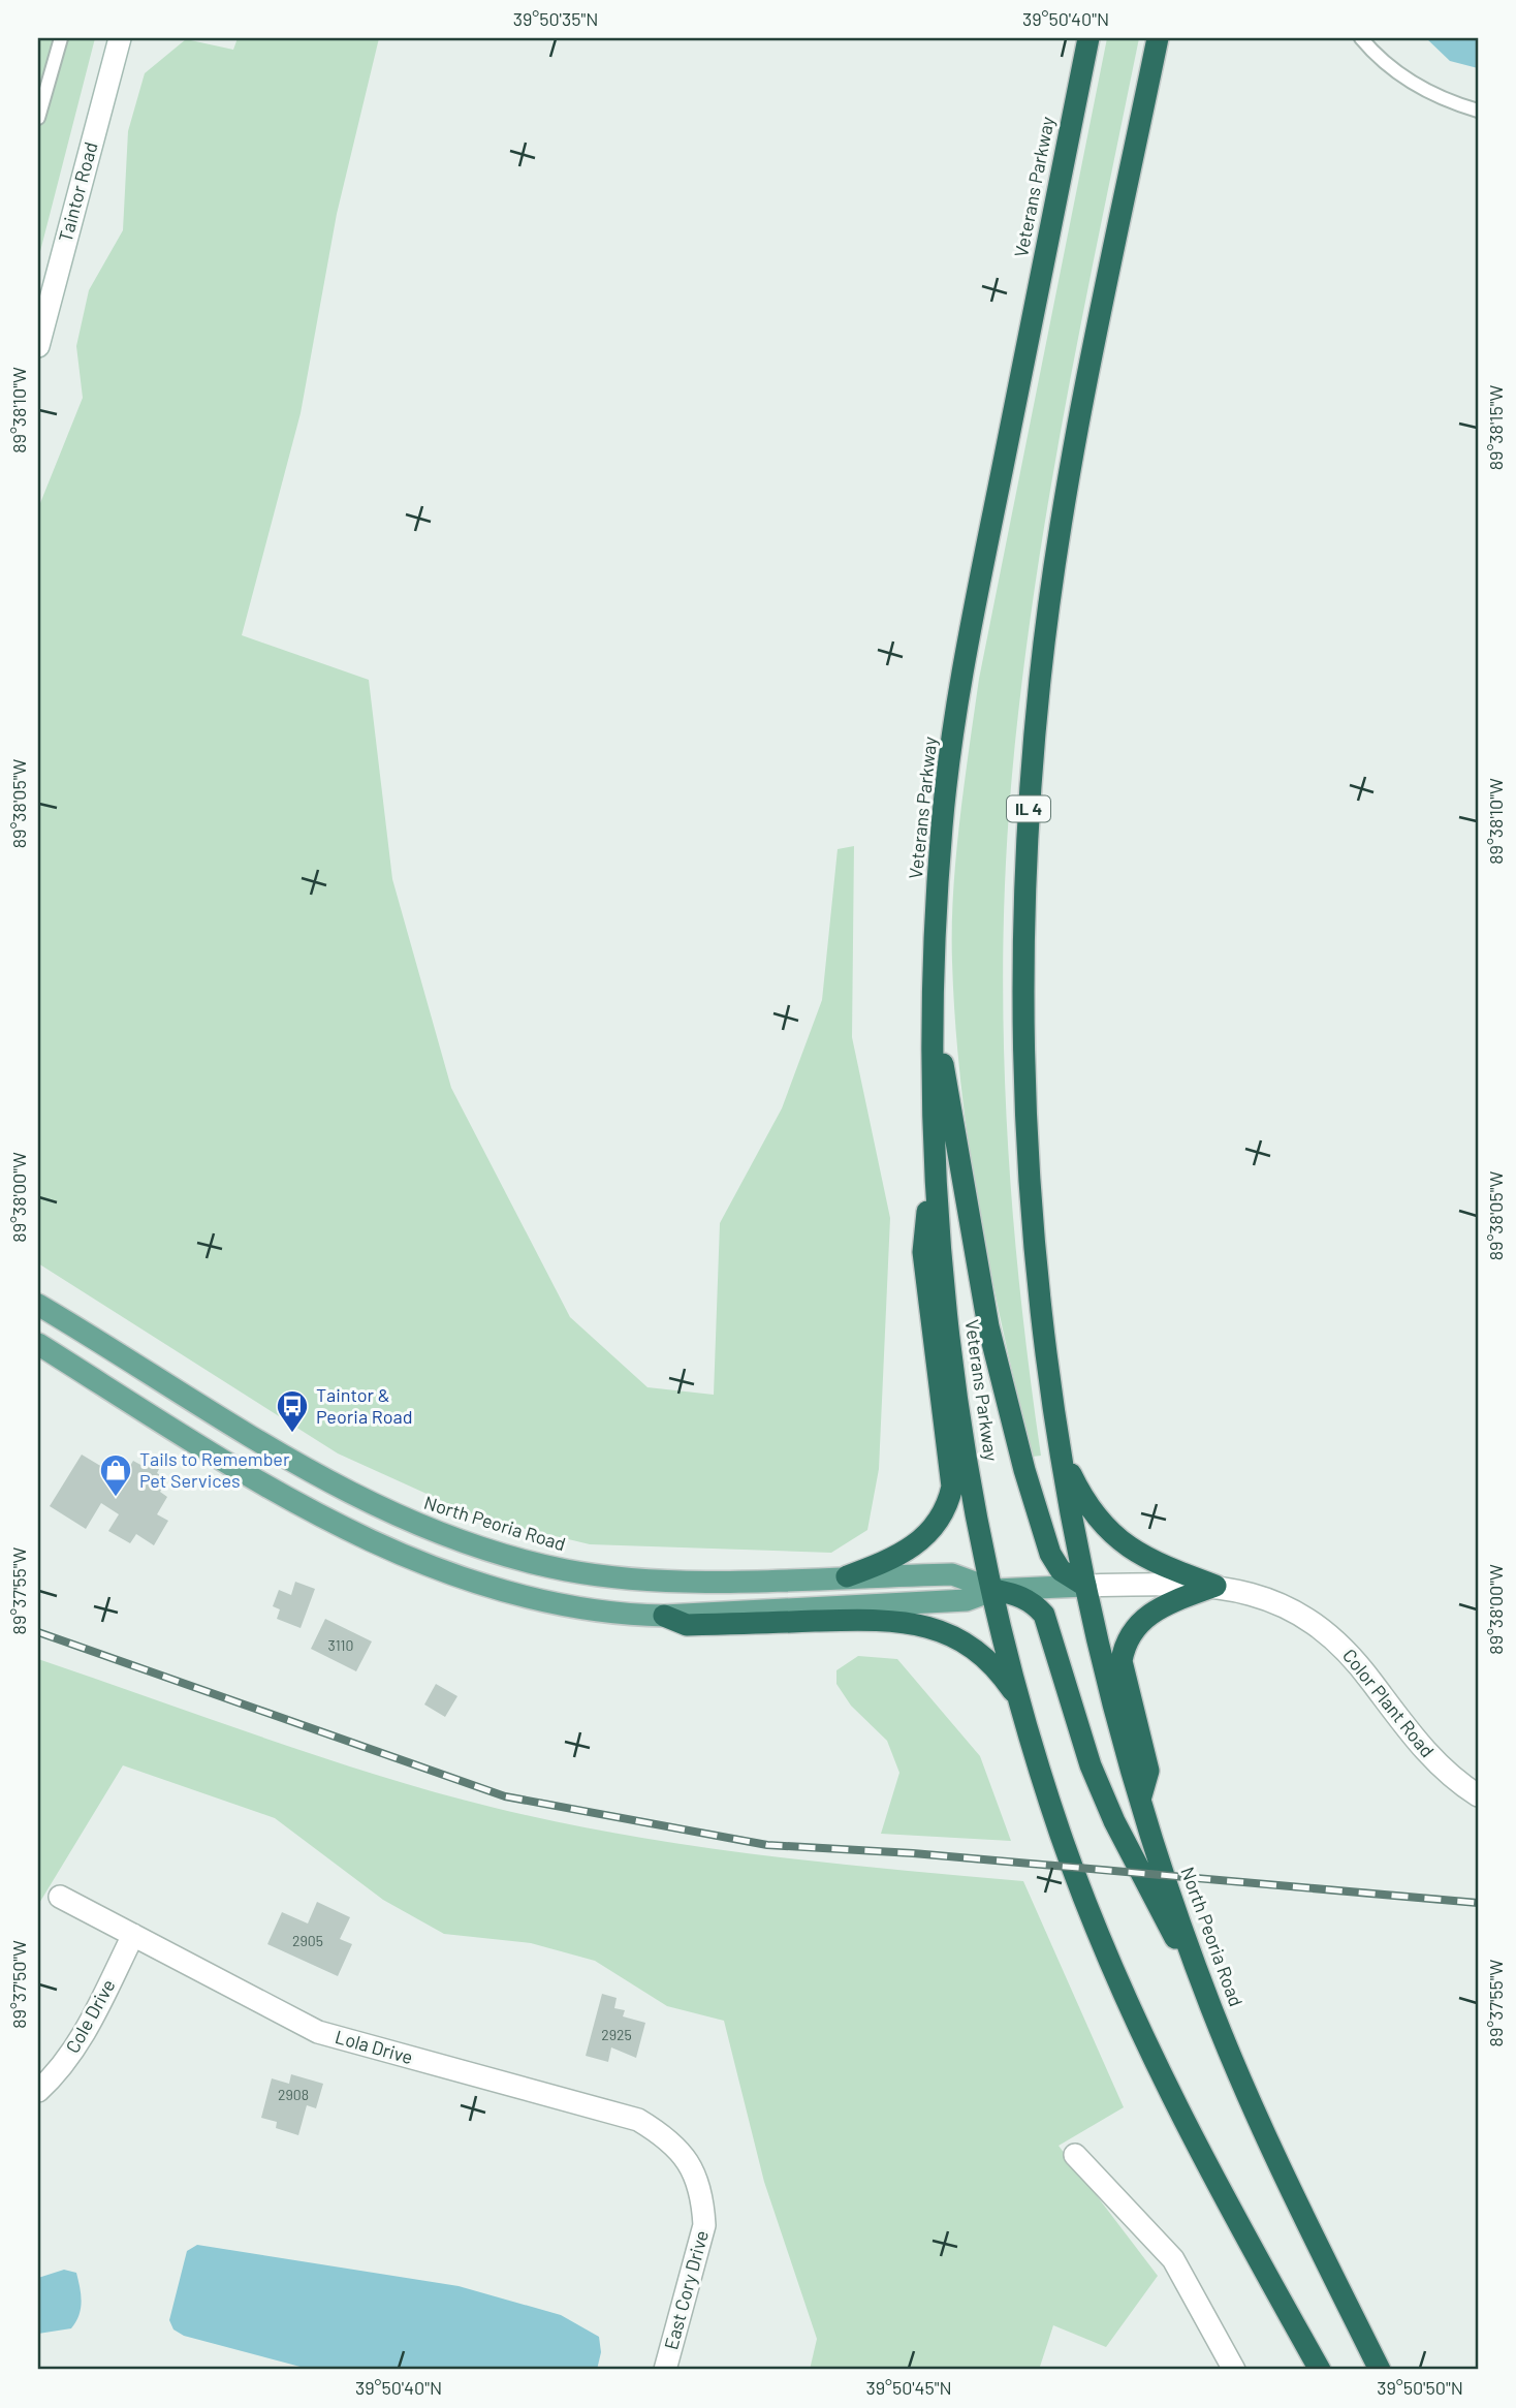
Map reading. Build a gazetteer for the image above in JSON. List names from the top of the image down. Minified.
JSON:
{"streets":{"highway":["Veterans Parkway","IL 4","North Peoria Road"],"street":["Taintor Road","Color Plant Road","Cole Drive","Lola Drive","East Cory Drive"]},"crossings":[["Veterans Parkway","North Peoria Road"],["IL 4","North Peoria Road"],["IL 4","Color Plant Road"],["North Peoria Road","Color Plant Road"],["Cole Drive","Lola Drive"],["Lola Drive","East Cory Drive"]],"places":{"bus stop":["Taintor & Peoria Road"],"shop":["Tails to Remember Pet Services"]},"house_numbers":["3110","2905","2925","2908"],"coordinates":["39°50'35\"N","39°50'40\"N","89°38'10\"W","89°38'15\"W","89°38'05\"W","89°38'00\"W","89°37'55\"W","89°37'50\"W","39°50'45\"N","39°50'50\"N"]}
